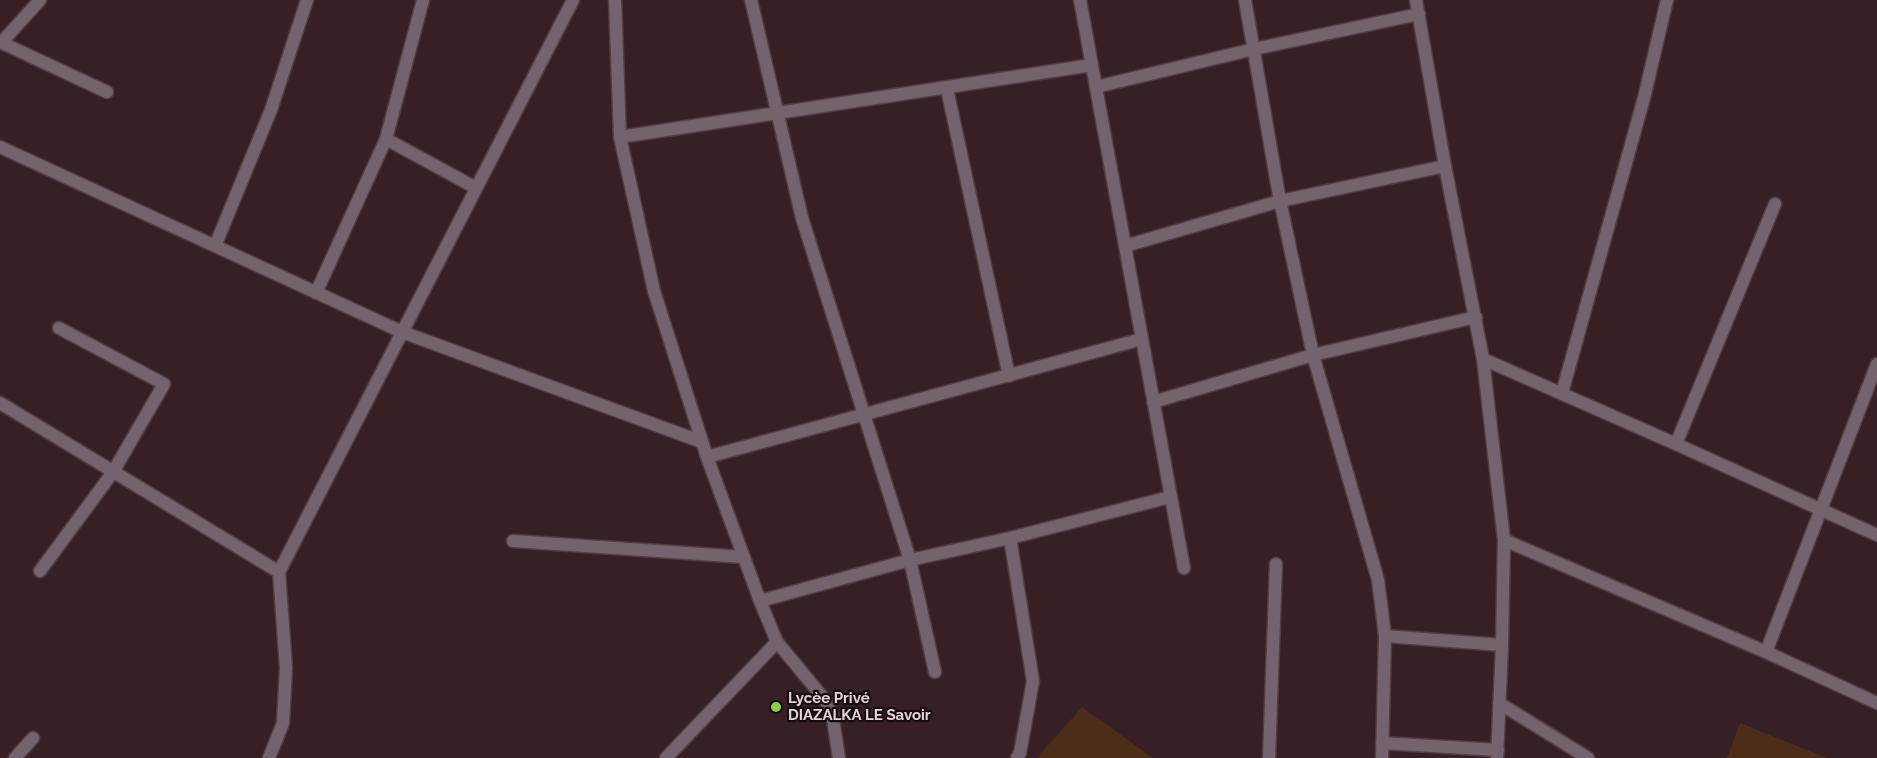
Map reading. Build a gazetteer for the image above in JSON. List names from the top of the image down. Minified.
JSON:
{"places":["Lycèe Privé DIAZALKA LE Savoir"]}
